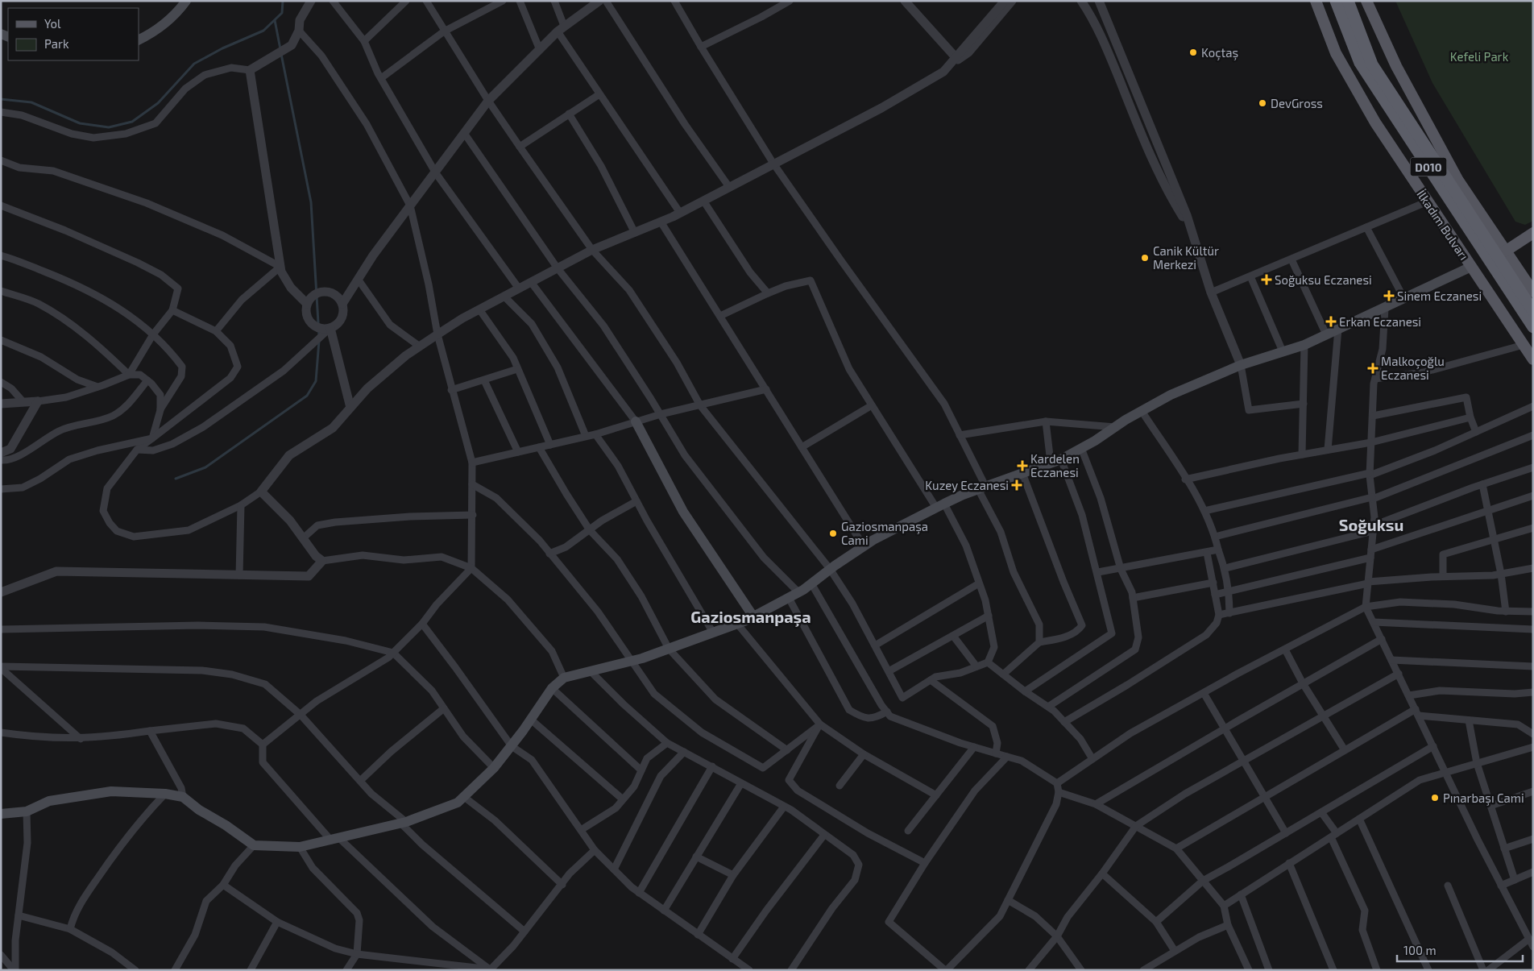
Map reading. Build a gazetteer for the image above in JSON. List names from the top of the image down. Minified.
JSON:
{"streets":{"highway":["D010","İlkadım Bulvarı"]},"districts":["Soğuksu","Gaziosmanpaşa"],"parks":["Kefeli Park"],"places":{"other":["Koçtaş","DevGross","Canik Kültür Merkezi","Gaziosmanpaşa Cami","Pınarbaşı Cami"],"health":["Soğuksu Eczanesi","Sinem Eczanesi","Erkan Eczanesi","Malkoçoğlu Eczanesi","Kardelen Eczanesi","Kuzey Eczanesi"]},"legend":["Yol","Park"],"scale_bar":"100 m"}
